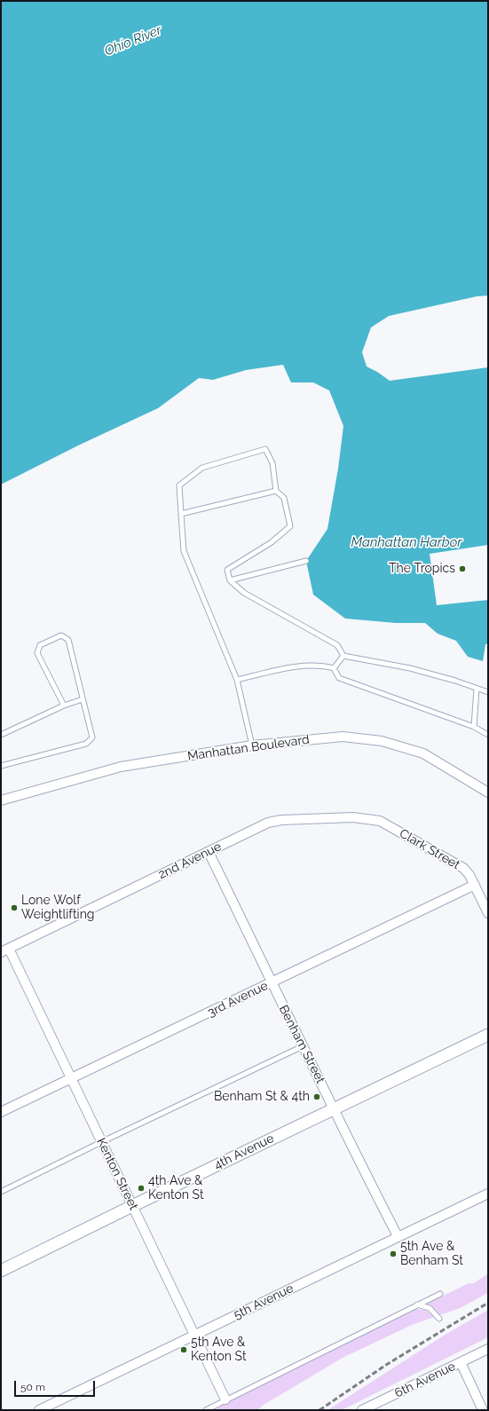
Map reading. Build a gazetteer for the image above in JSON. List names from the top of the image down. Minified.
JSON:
{"streets":{"street":["Manhattan Boulevard","Clark Street","2nd Avenue","3rd Avenue","Benham Street","4th Avenue","Kenton Street","5th Avenue","6th Avenue"]},"crossings":[["Clark Street","2nd Avenue"],["Clark Street","3rd Avenue"],["2nd Avenue","Benham Street"],["2nd Avenue","Kenton Street"],["3rd Avenue","Benham Street"],["3rd Avenue","Kenton Street"],["Benham Street","4th Avenue"],["Benham Street","5th Avenue"],["4th Avenue","Kenton Street"],["Kenton Street","5th Avenue"]],"water":["Ohio River","Manhattan Harbor"],"places":["The Tropics","Lone Wolf Weightlifting","Benham St & 4th","4th Ave & Kenton St","5th Ave & Benham St","5th Ave & Kenton St"],"scale_bar":"50 m"}
